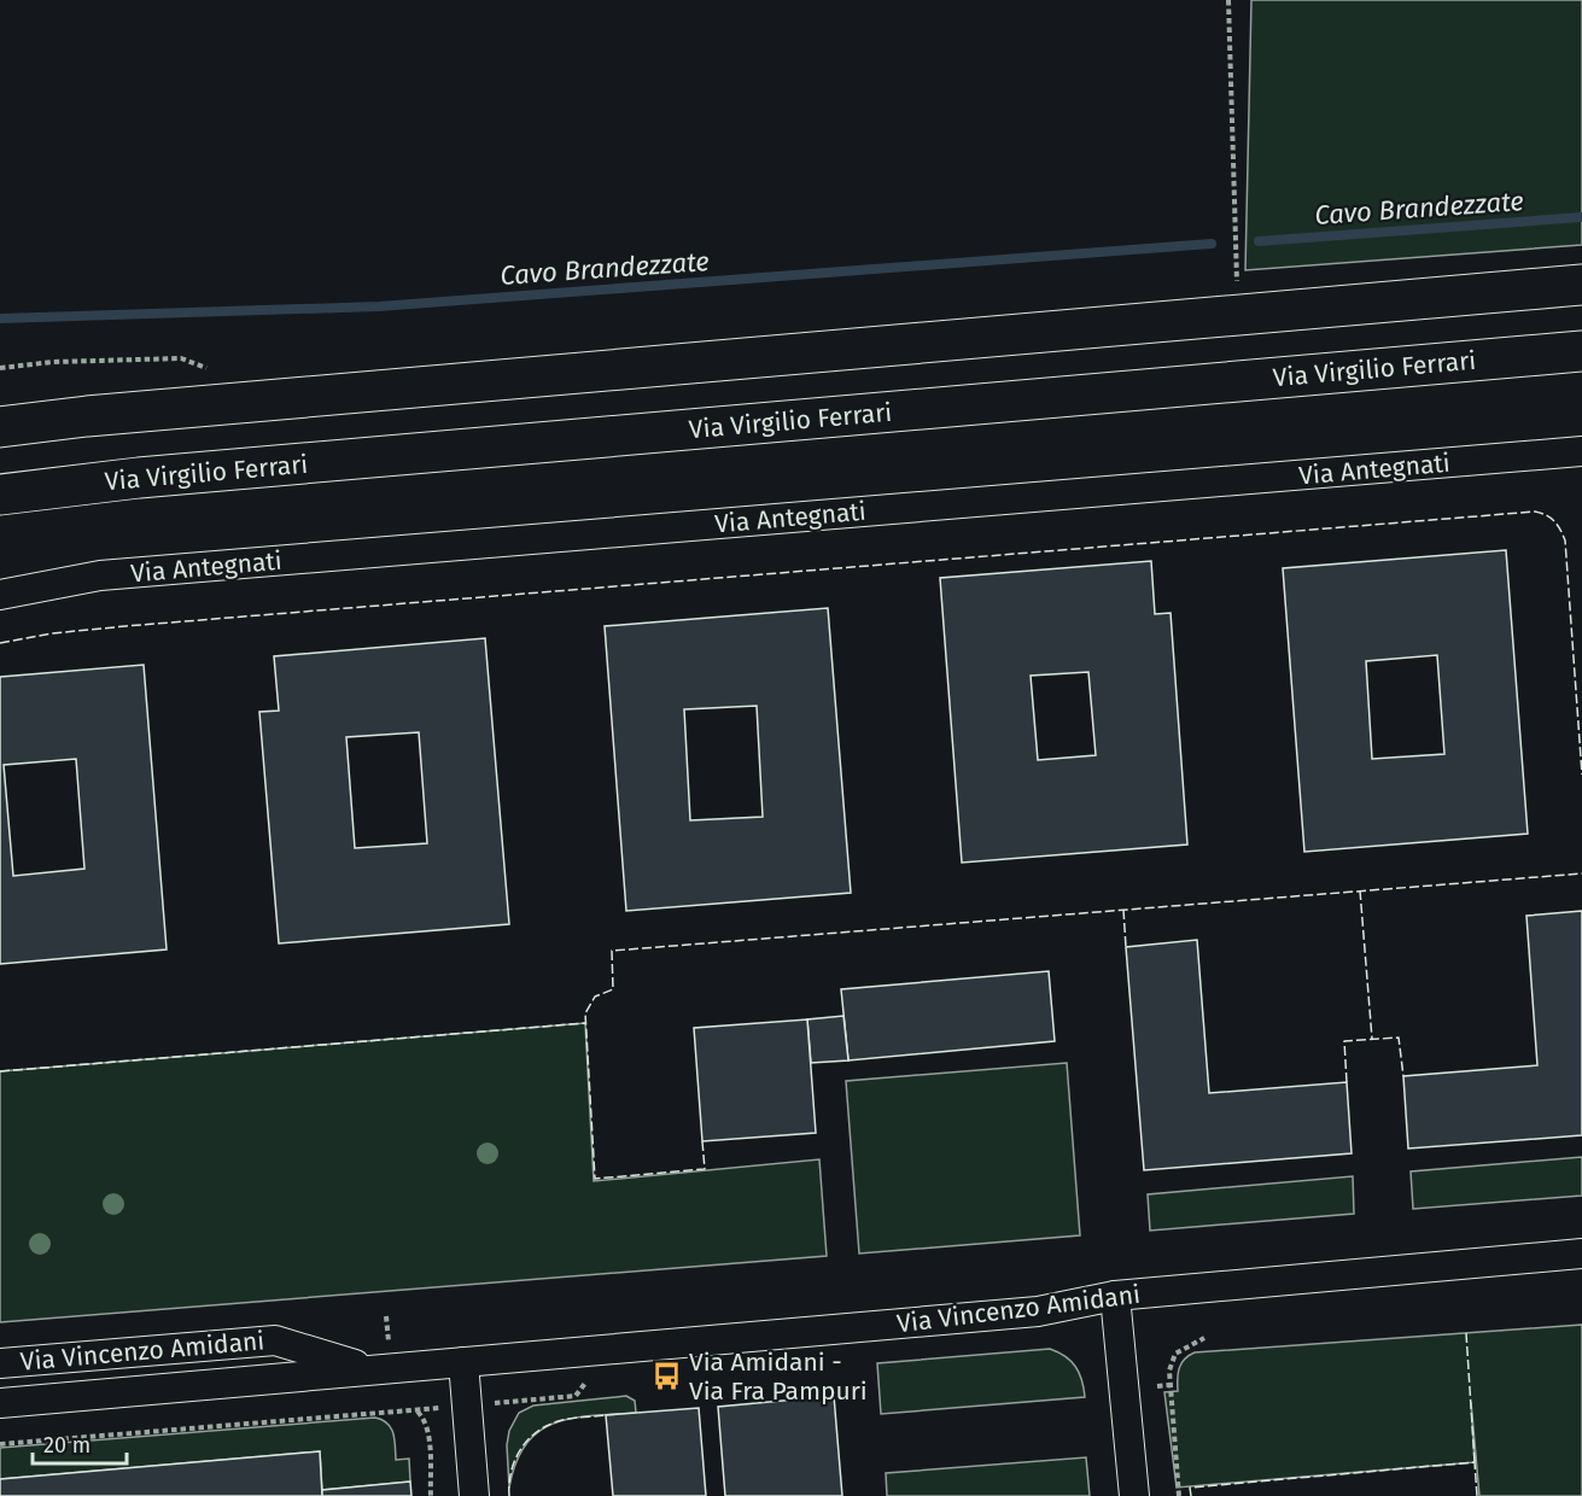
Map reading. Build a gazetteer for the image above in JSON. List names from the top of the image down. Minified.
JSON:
{"streets":{"main road":["Via Virgilio Ferrari"],"street":["Via Antegnati","Via Vincenzo Amidani"]},"water":["Cavo Brandezzate"],"places":{"bus stop":["Via Amidani - Via Fra Pampuri"]},"scale_bar":"20 m"}
